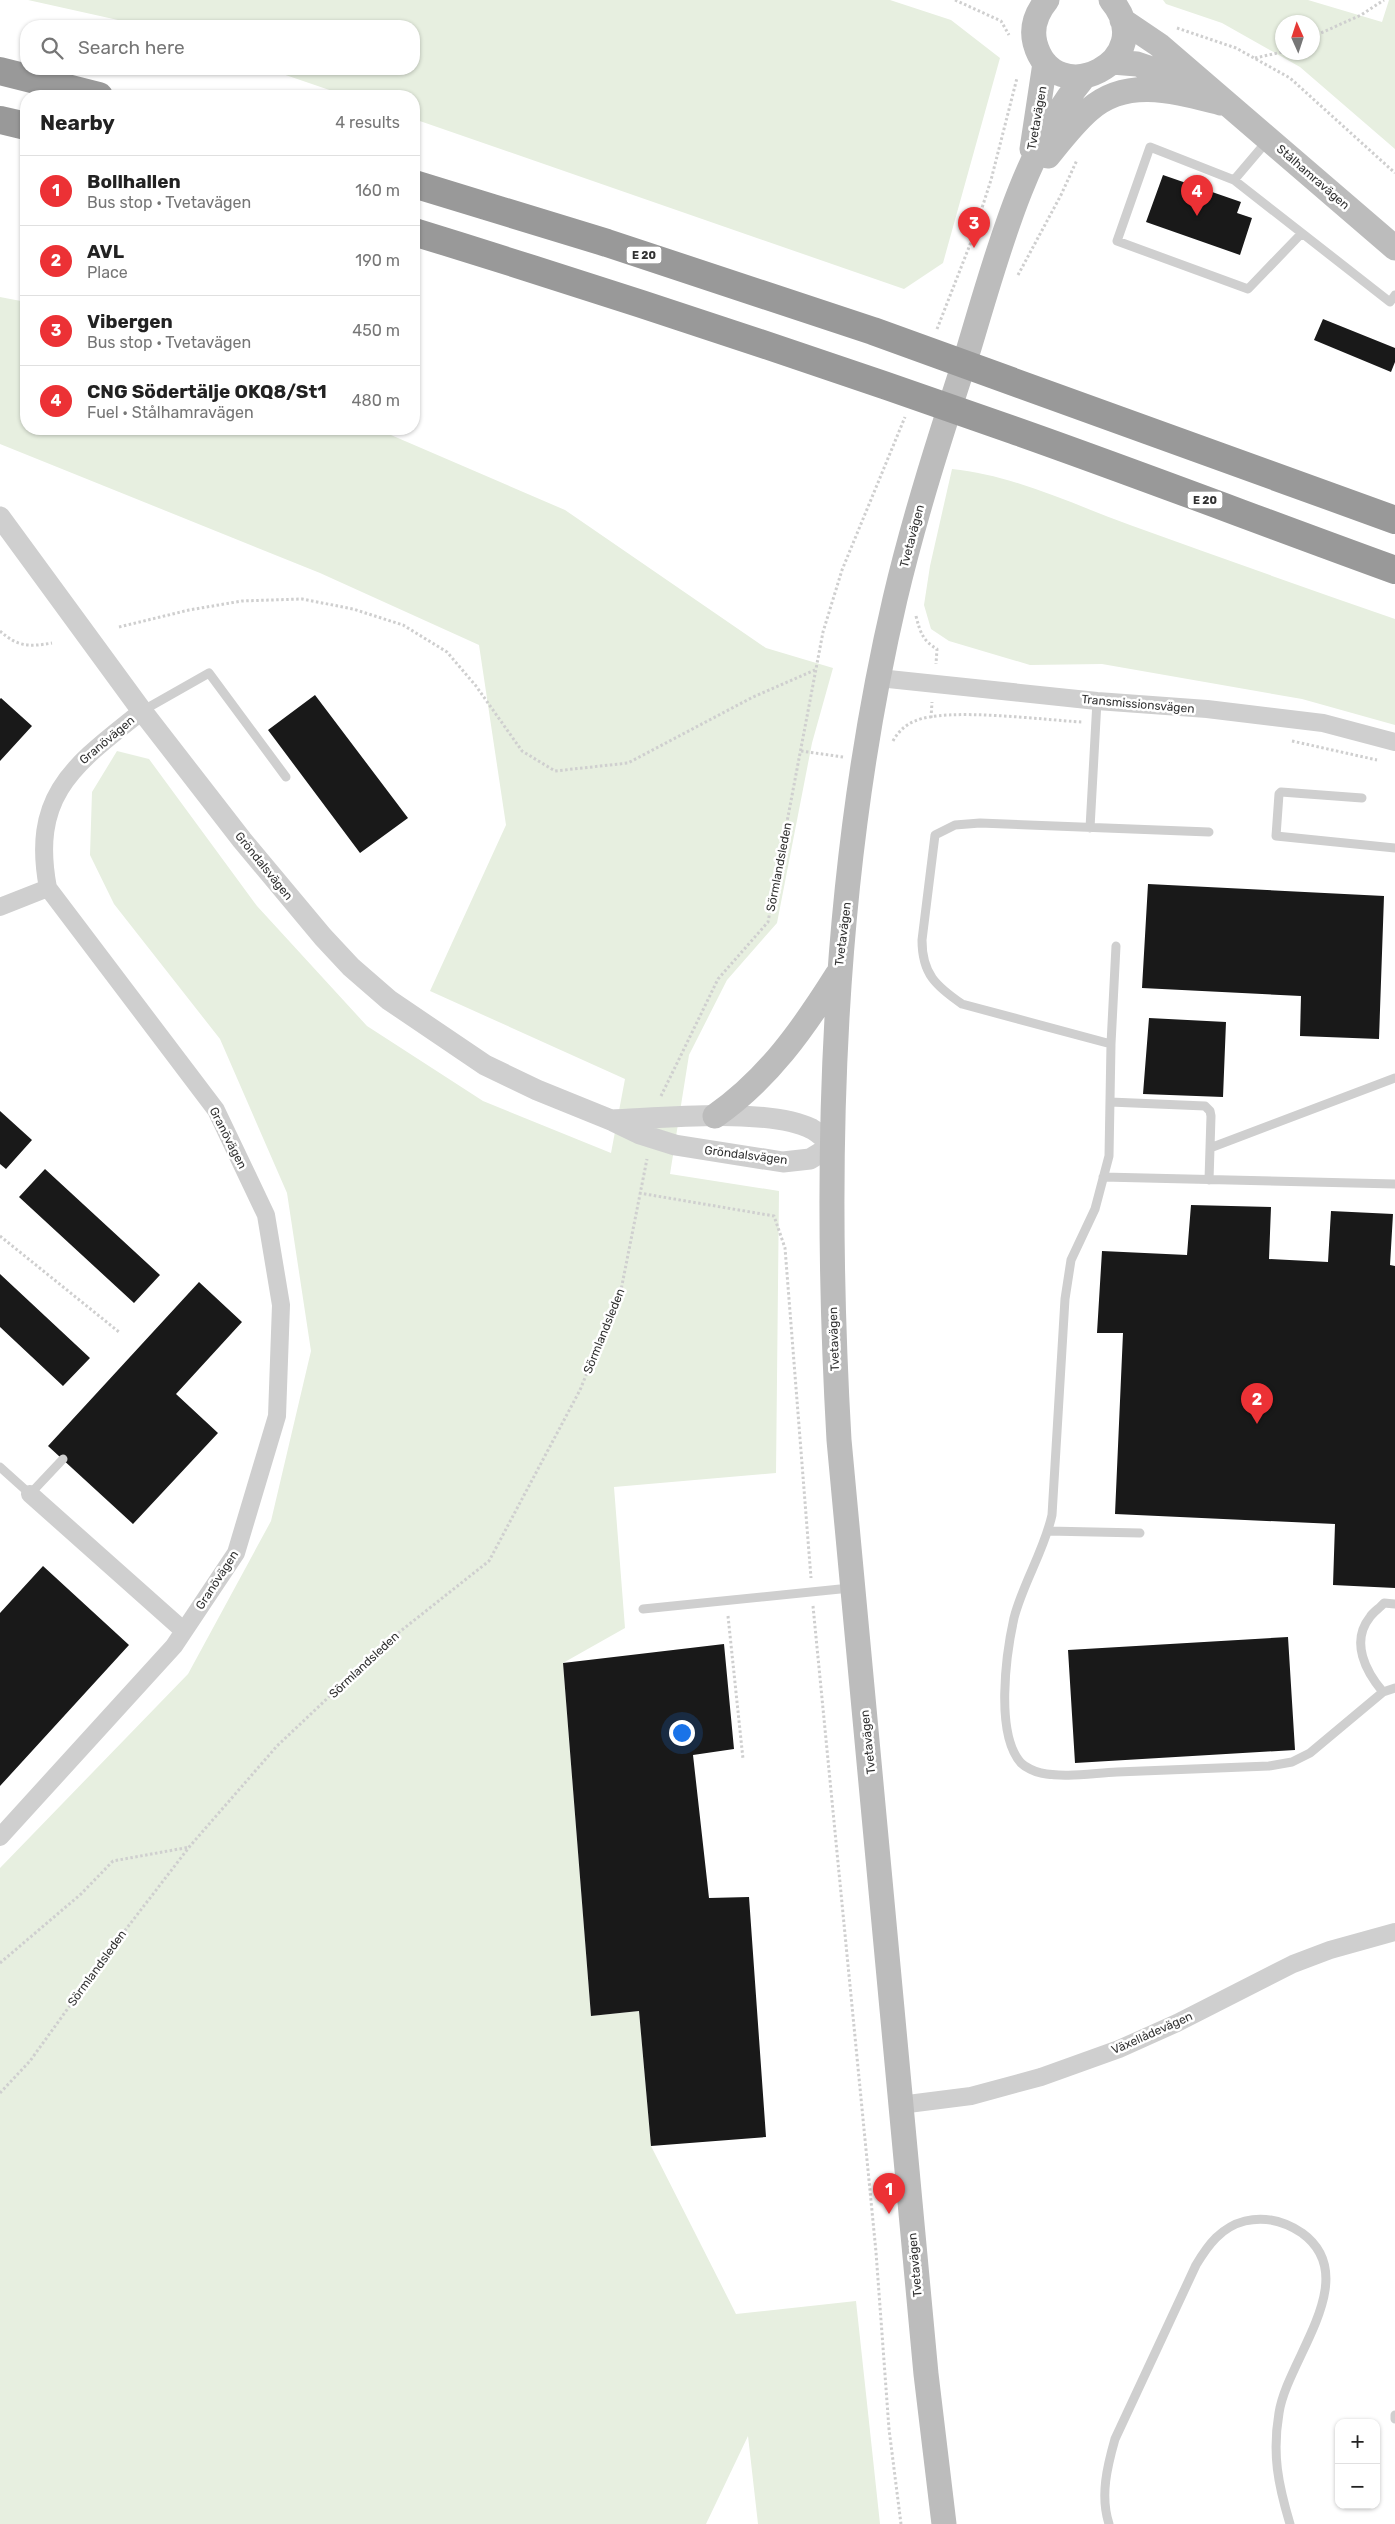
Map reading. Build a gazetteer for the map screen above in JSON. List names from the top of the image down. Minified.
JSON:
{"streets":{"highway":["E 20"],"main road":["Tvetavägen","Stålhamravägen"],"street":["Transmissionsvägen","Granövägen","Gröndalsvägen","Växellådevägen"],"path":["Sörmlandsleden"]},"crossings":[["Tvetavägen","Stålhamravägen"],["Tvetavägen","Transmissionsvägen"],["Tvetavägen","Gröndalsvägen"],["Tvetavägen","Växellådevägen"],["Granövägen","Gröndalsvägen"]],"north":"top","page":{"search":"Search here","heading":["Nearby","4 results"],"list":[{"mark":"1","name":"Bollhallen","note":"Bus stop · Tvetavägen","value":"160 m"},{"mark":"2","name":"AVL","note":"Place","value":"190 m"},{"mark":"3","name":"Vibergen","note":"Bus stop · Tvetavägen","value":"450 m"},{"mark":"4","name":"CNG Södertälje OKQ8/St1","note":"Fuel · Stålhamravägen","value":"480 m"}],"pins":["4","3","2","1"],"map_buttons":["+","−"]}}
